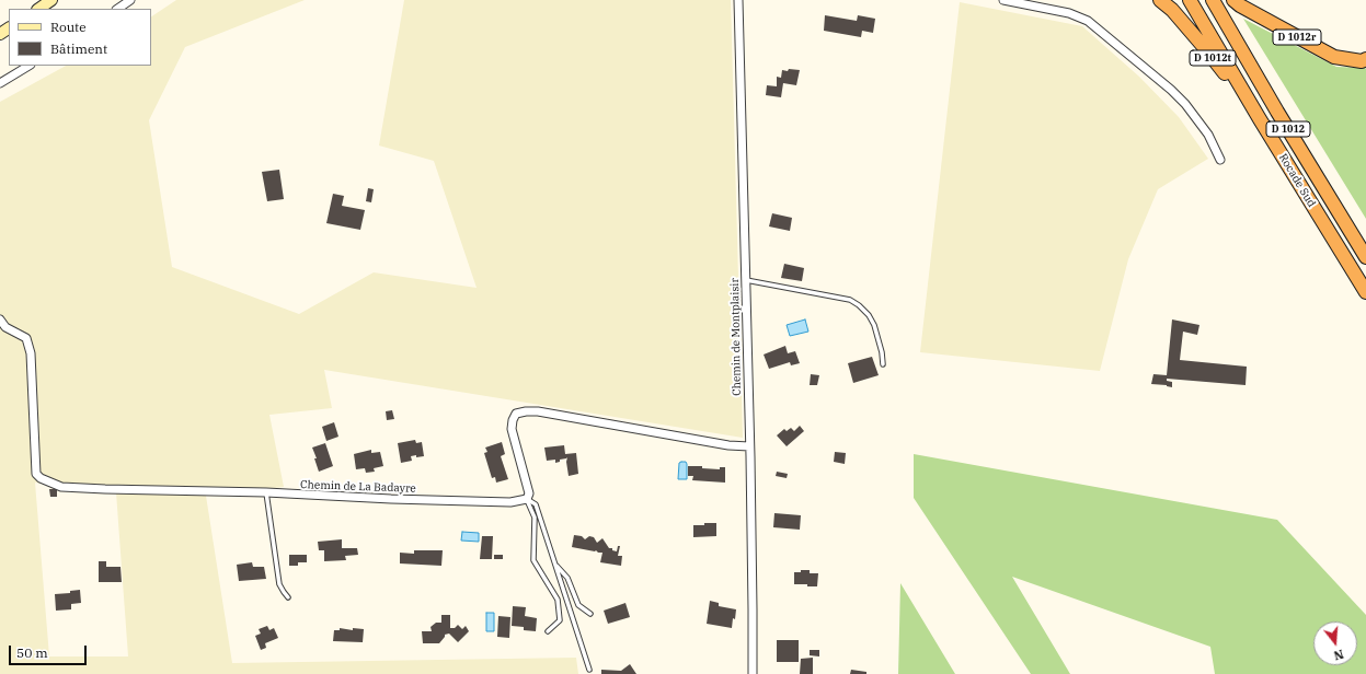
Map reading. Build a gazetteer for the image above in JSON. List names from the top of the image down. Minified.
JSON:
{"streets":{"highway":["D 1012r","D 1012t","D 1012","Rocade Sud"],"street":["Chemin de Montplaisir","Chemin de La Badayre"]},"crossings":[["D 1012t","Rocade Sud"]],"legend":["Route","Bâtiment"],"scale_bar":"50 m","north":"bottom"}
